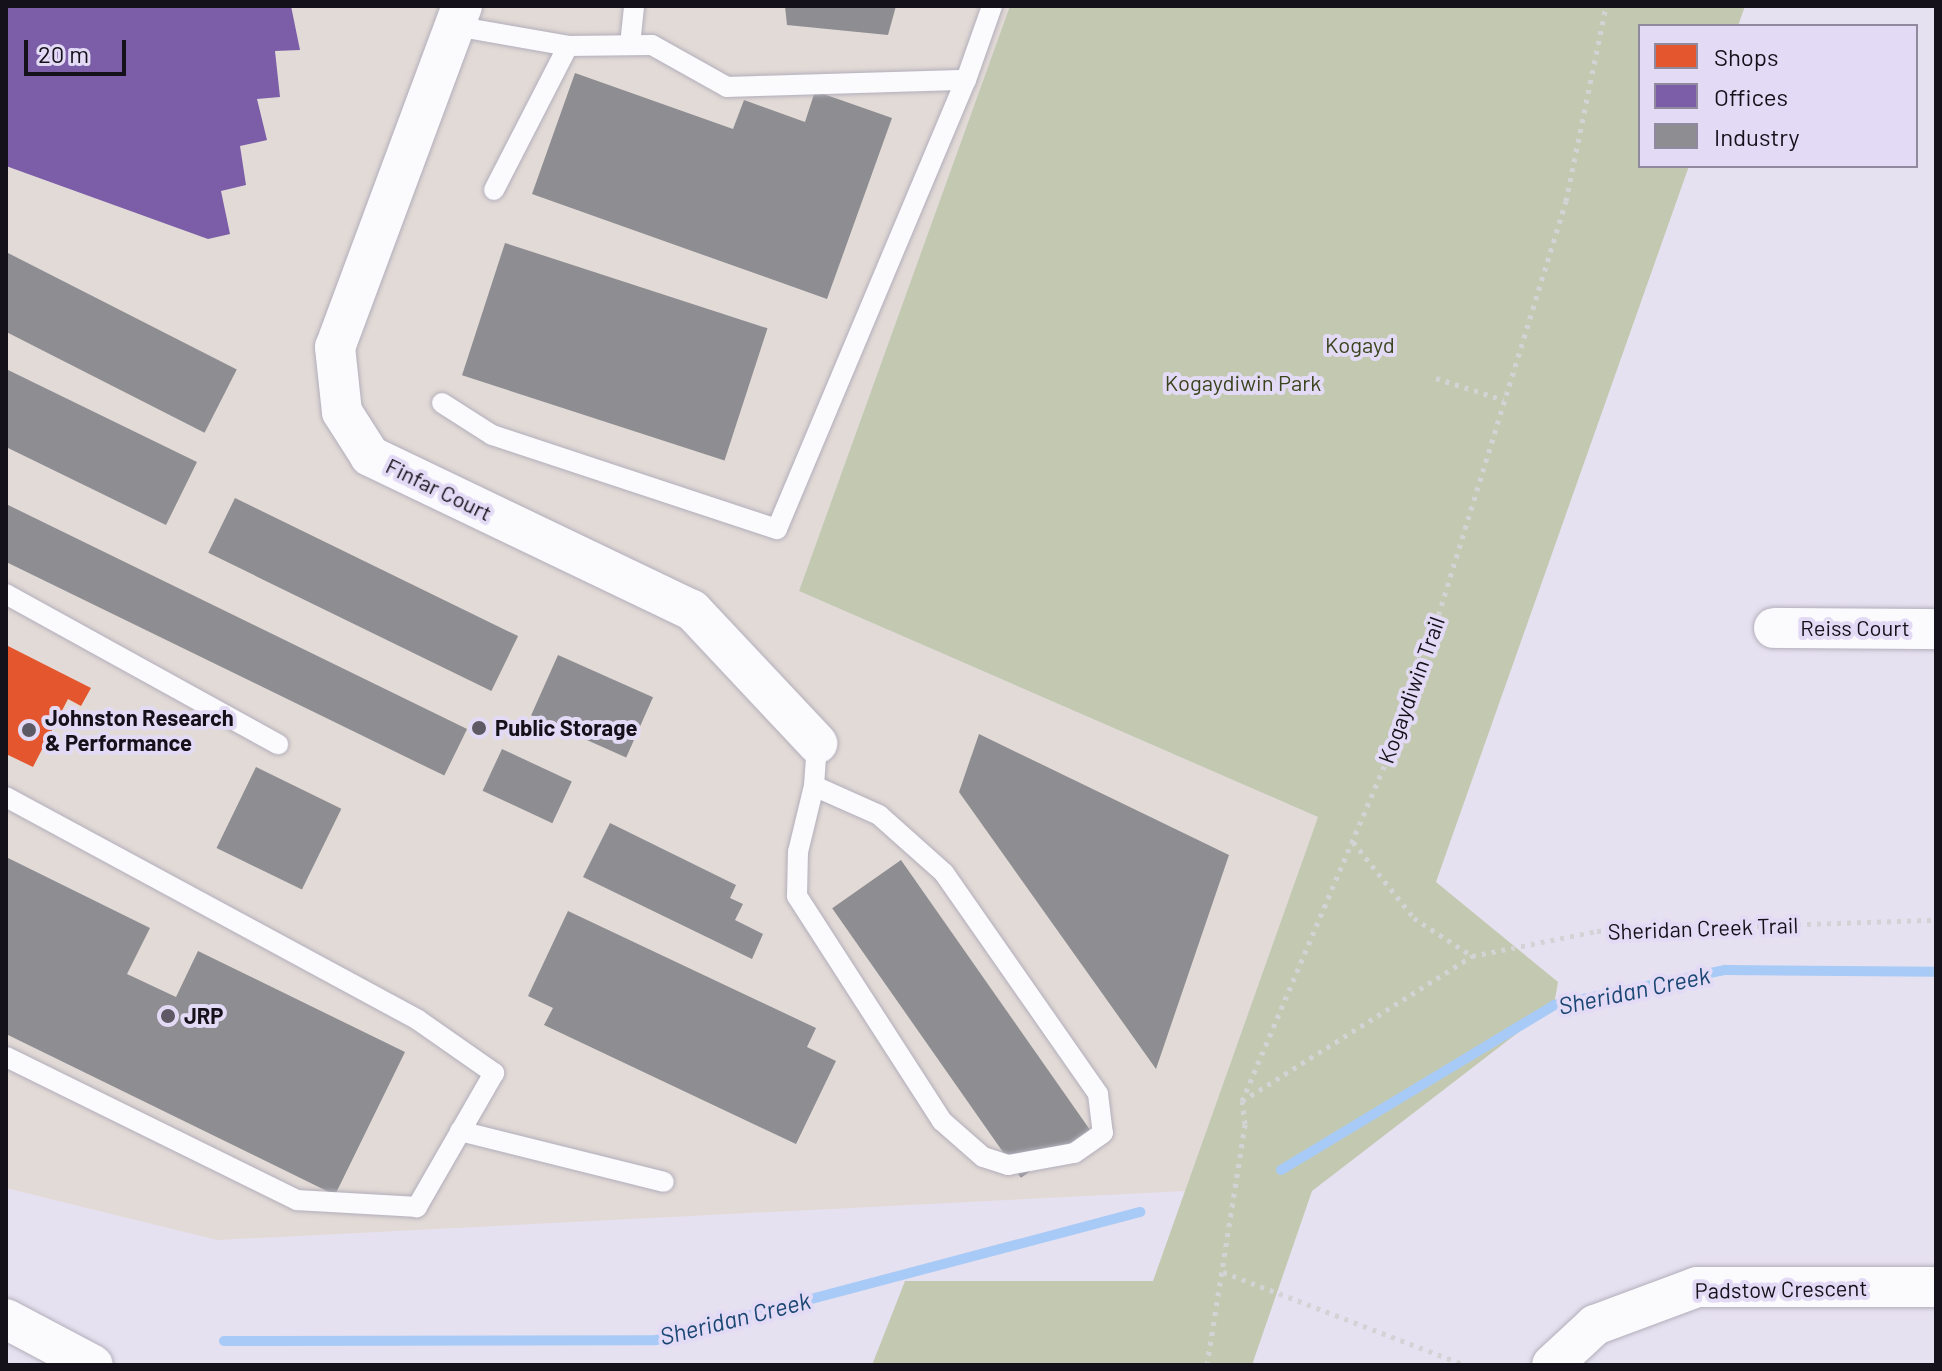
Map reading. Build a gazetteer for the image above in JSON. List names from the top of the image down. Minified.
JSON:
{"streets":{"street":["Finfar Court","Reiss Court","Padstow Crescent"],"path":["Kogaydiwin Trail","Sheridan Creek Trail"]},"crossings":[["Kogaydiwin Trail","Sheridan Creek Trail"]],"water":["Sheridan Creek"],"parks":["Kogayd","Kogaydiwin Park"],"places":["Public Storage","Johnston Research & Performance","JRP"],"legend":["Shops","Offices","Industry"],"scale_bar":"20 m"}
